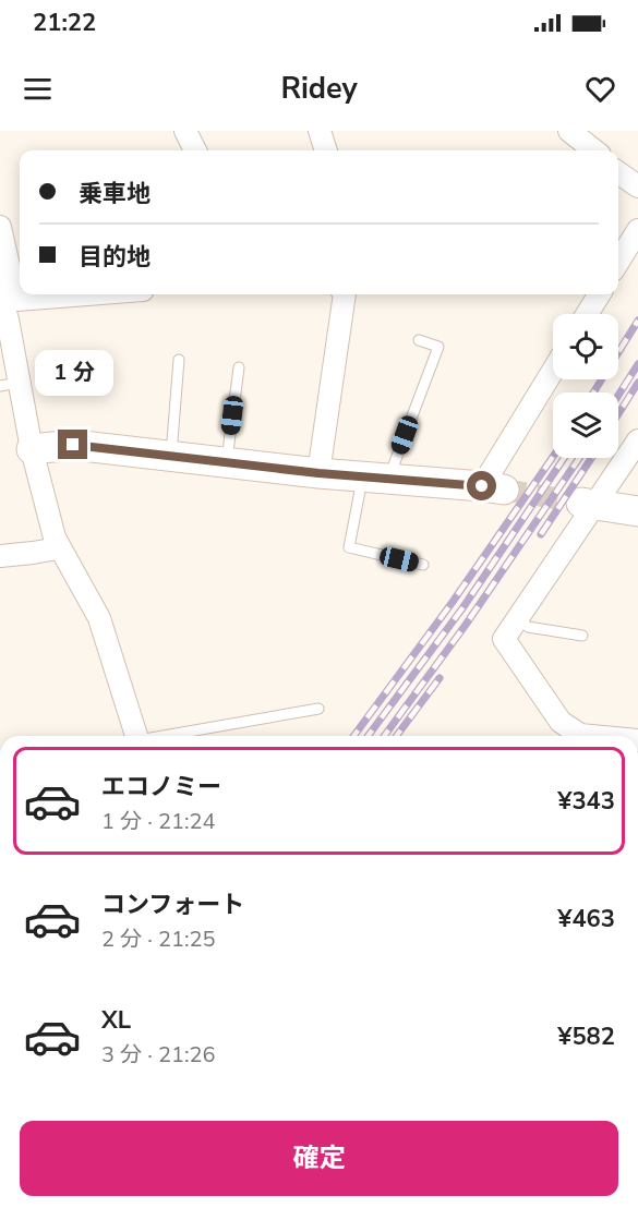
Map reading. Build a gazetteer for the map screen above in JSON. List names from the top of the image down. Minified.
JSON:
{"page":{"status":"21:22","header":"Ridey","banner":["乗車地","目的地"],"bubble":"1 分","list":[{"name":"エコノミー","note":"1 分 · 21:24","value":"¥343"},{"name":"コンフォート","note":"2 分 · 21:25","value":"¥463"},{"name":"XL","note":"3 分 · 21:26","value":"¥582"}],"buttons":"確定"}}
